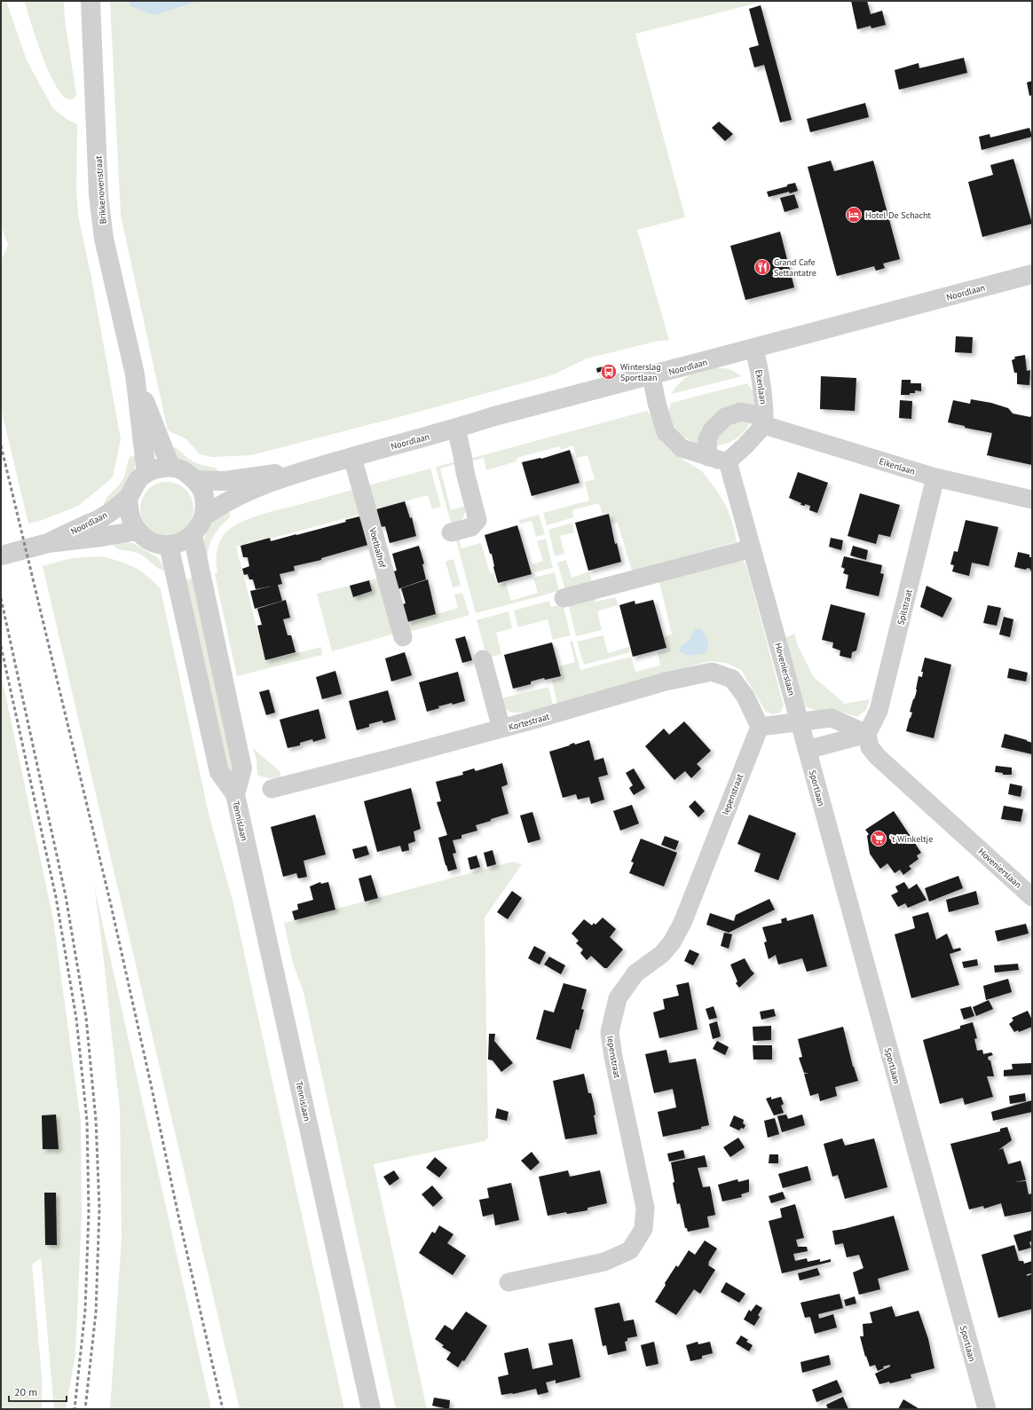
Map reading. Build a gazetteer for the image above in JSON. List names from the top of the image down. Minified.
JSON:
{"streets":{"street":["Brikkenovenstraat","Noordlaan","Ekenlaan","Eikenlaan","Voetbalhof","Spilstraat","Hovenierslaan","Kortestraat","Sportlaan","Iepenstraat","Tennislaan"]},"crossings":[["Brikkenovenstraat","Noordlaan"],["Brikkenovenstraat","Tennislaan"],["Noordlaan","Ekenlaan"],["Noordlaan","Voetbalhof"],["Noordlaan","Tennislaan"],["Ekenlaan","Eikenlaan"],["Eikenlaan","Spilstraat"],["Spilstraat","Hovenierslaan"],["Hovenierslaan","Sportlaan"],["Kortestraat","Iepenstraat"]],"places":{"hotel":["Hotel De Schacht"],"restaurant":["Grand Cafe Settantatre"],"bus stop":["Winterslag Sportlaan"],"supermarket":["'t Winkeltje"]},"scale_bar":"20 m"}
